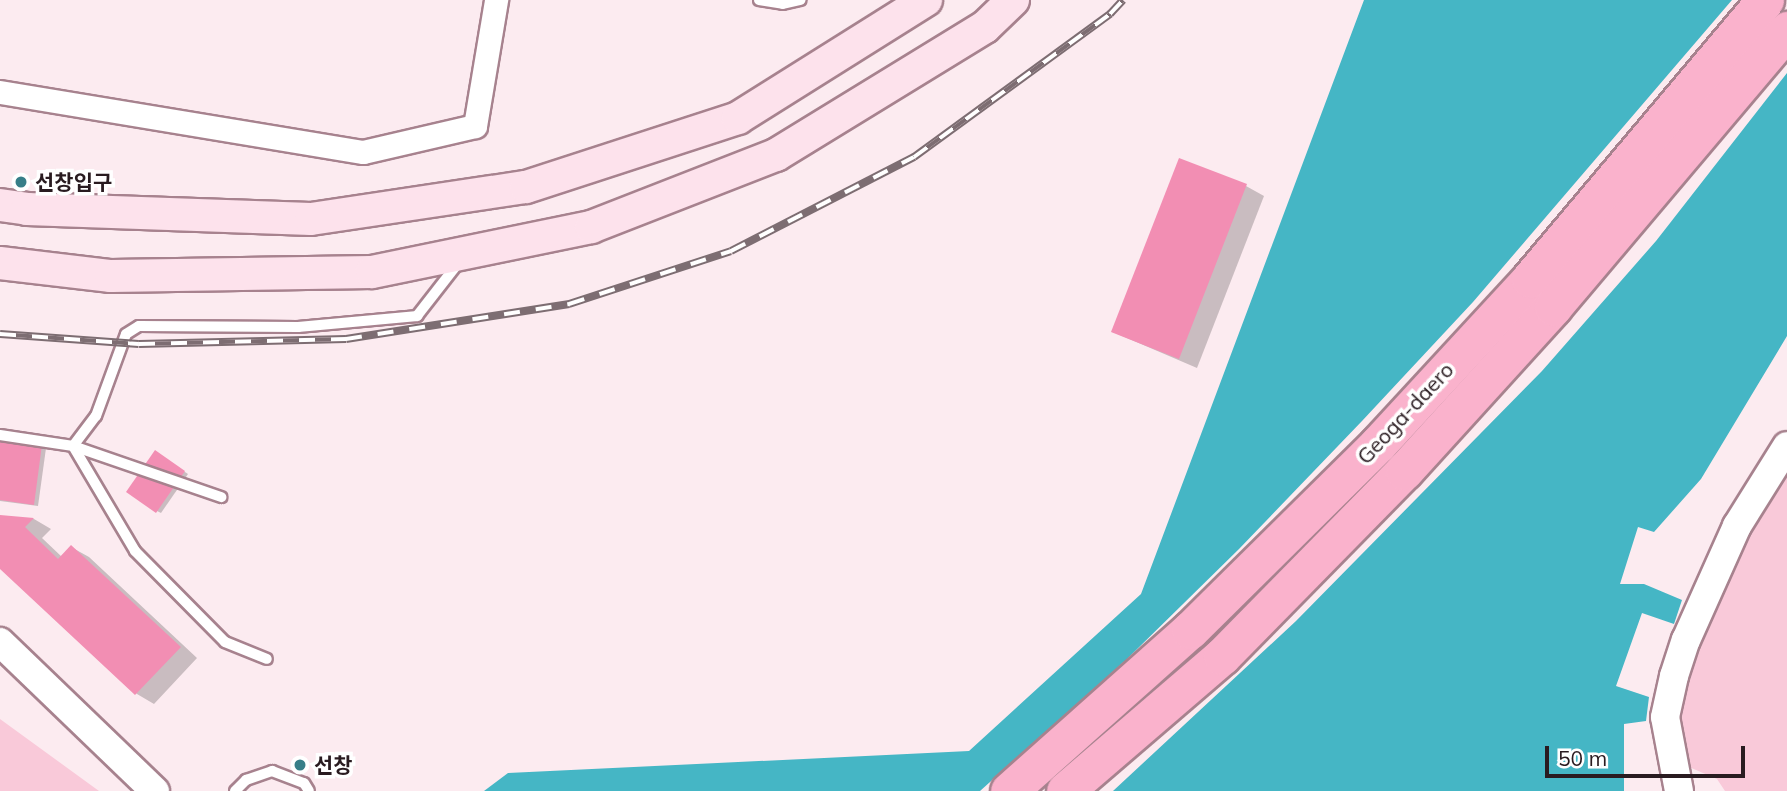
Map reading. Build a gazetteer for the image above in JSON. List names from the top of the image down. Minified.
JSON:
{"streets":{"highway":["Geoga-daero"]},"places":["선창입구","선창"],"scale_bar":"50 m"}
